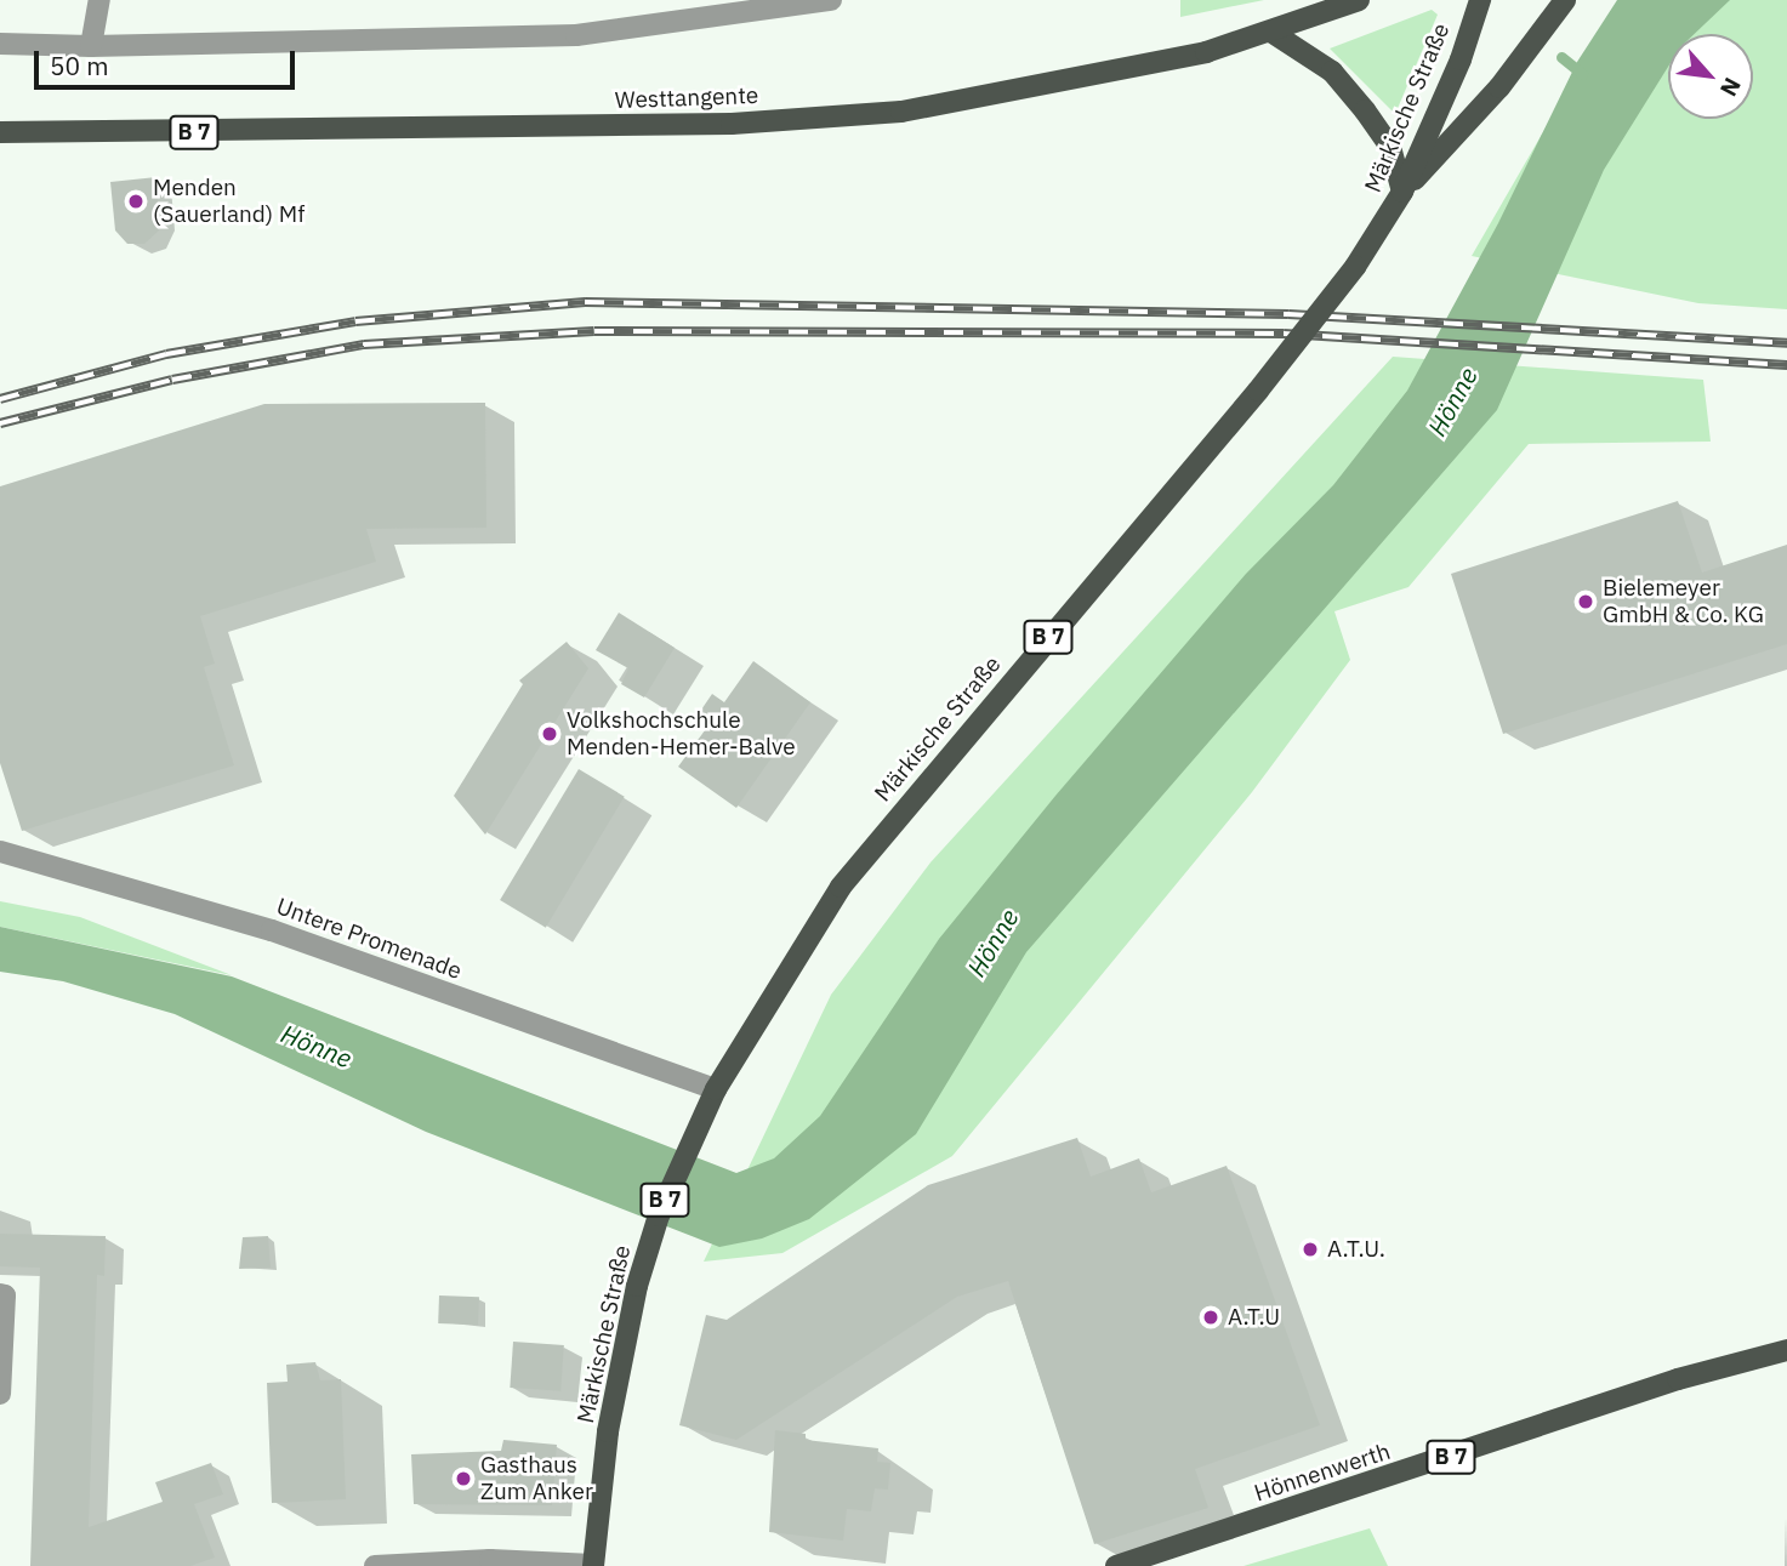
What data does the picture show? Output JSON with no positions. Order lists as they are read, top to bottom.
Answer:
{
  "streets": {
    "main road": [
      "Westtangente",
      "Märkische Straße",
      "B 7",
      "Hönnenwerth"
    ],
    "street": ["Untere Promenade"]
  },
  "crossings": [
    ["Märkische Straße", "Untere Promenade"]
  ],
  "water": ["Hönne"],
  "places": [
    "Menden (Sauerland) Mf",
    "Bielemeyer GmbH & Co. KG",
    "Volkshochschule Menden-Hemer-Balve",
    "A.T.U.",
    "A.T.U",
    "Gasthaus Zum Anker"
  ],
  "scale_bar": "50 m",
  "north": "bottom right"
}
